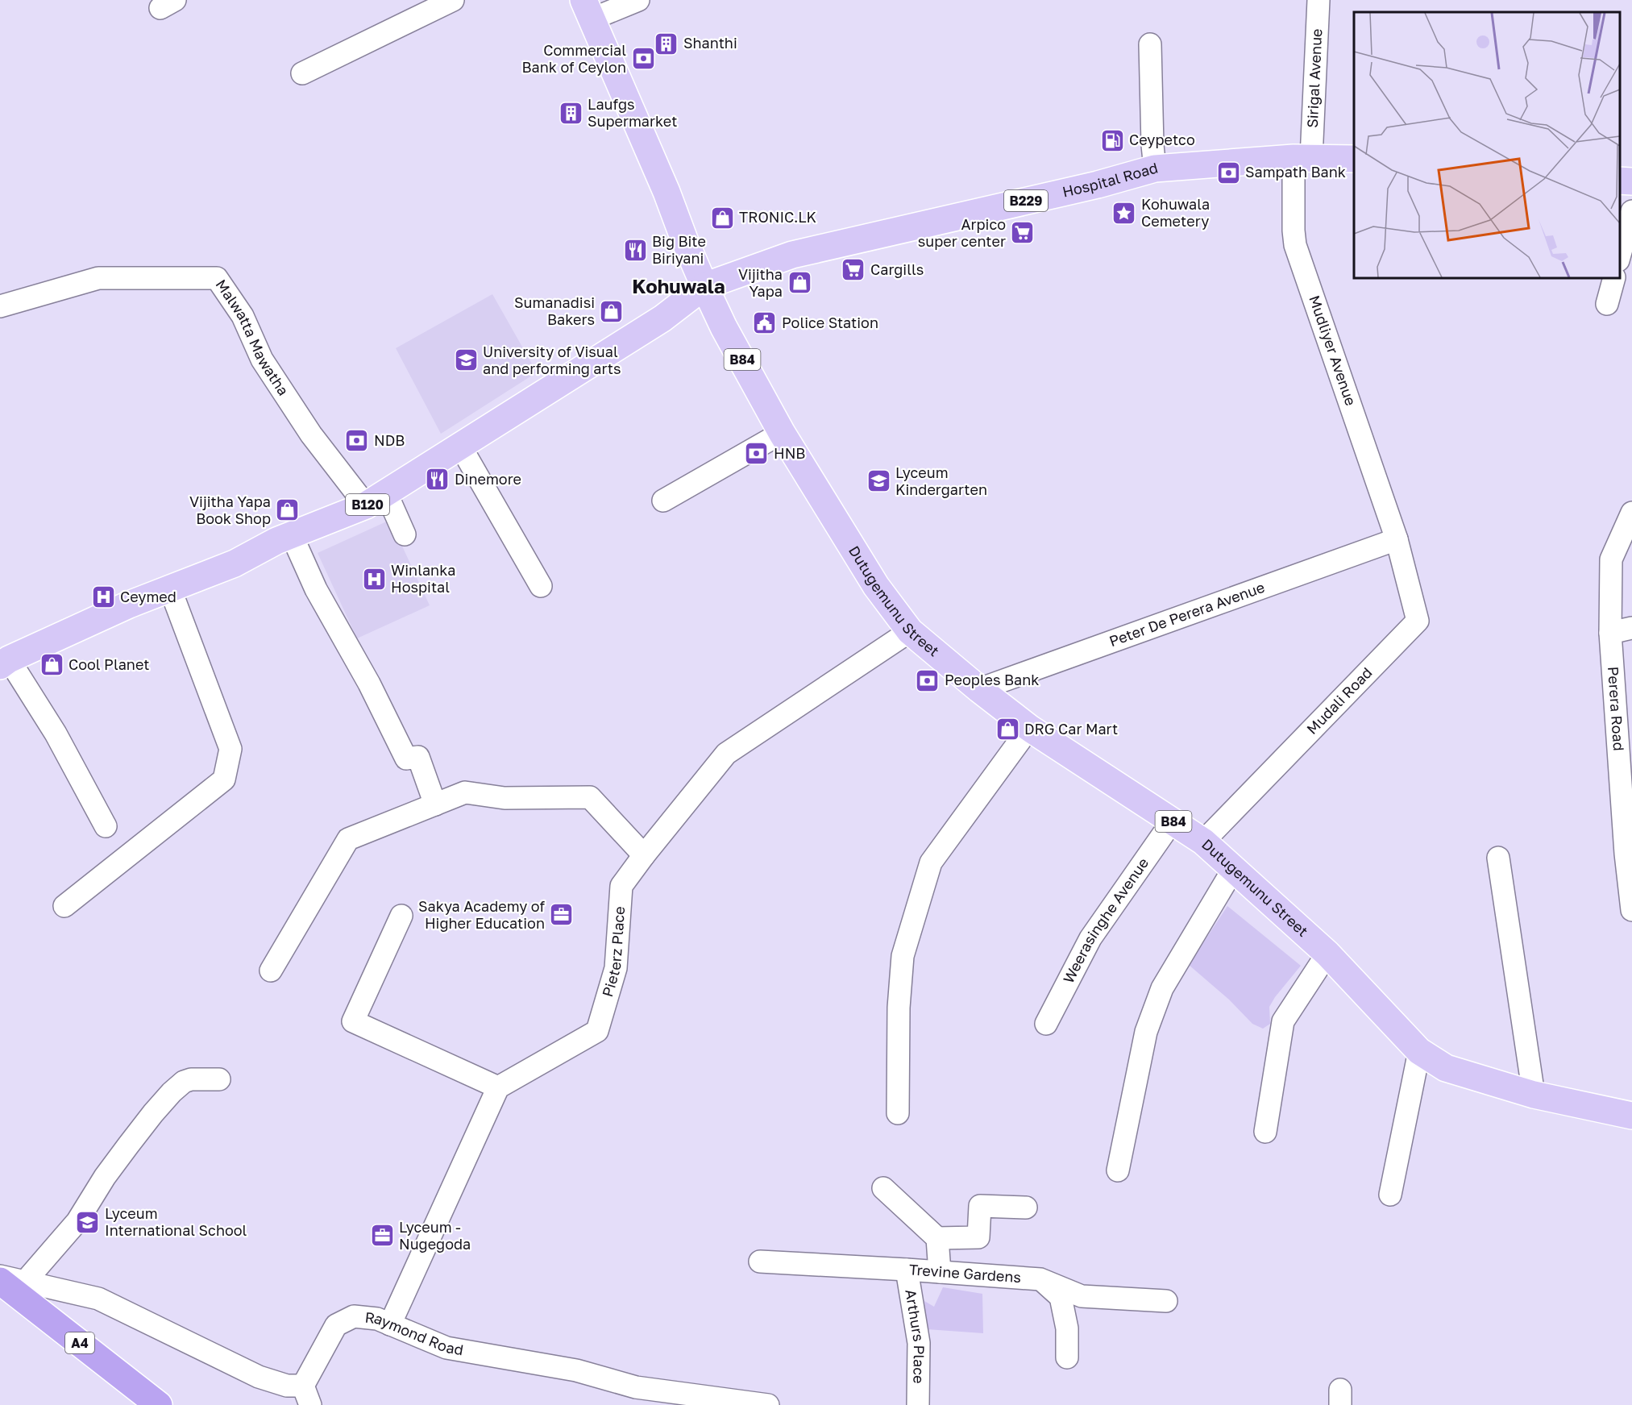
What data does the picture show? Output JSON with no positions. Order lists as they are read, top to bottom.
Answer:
{
  "streets": {
    "highway": ["A4"],
    "main road": [
      "Hospital Road",
      "B229",
      "B84",
      "B120",
      "Dutugemunu Street"
    ],
    "street": [
      "Sirigal Avenue",
      "Malwatta Mawatha",
      "Mudliyer Avenue",
      "Peter De Perera Avenue",
      "Mudali Road",
      "Perera Road",
      "Weerasinghe Avenue",
      "Pieterz Place",
      "Trevine Gardens",
      "Raymond Road",
      "Arthurs Place"
    ]
  },
  "crossings": [
    ["Sirigal Avenue", "Hospital Road"],
    ["Sirigal Avenue", "Mudliyer Avenue"],
    ["Hospital Road", "Mudliyer Avenue"],
    ["Hospital Road", "B84"],
    ["Hospital Road", "B120"],
    ["Hospital Road", "Dutugemunu Street"],
    ["Malwatta Mawatha", "B120"],
    ["Mudliyer Avenue", "Peter De Perera Avenue"],
    ["Mudliyer Avenue", "Mudali Road"],
    ["B84", "B120"],
    ["B84", "Dutugemunu Street"],
    ["B120", "Dutugemunu Street"],
    ["Dutugemunu Street", "Peter De Perera Avenue"],
    ["Dutugemunu Street", "Mudali Road"],
    ["Dutugemunu Street", "Weerasinghe Avenue"],
    ["Dutugemunu Street", "Pieterz Place"],
    ["Peter De Perera Avenue", "Mudali Road"],
    ["Trevine Gardens", "Arthurs Place"],
    ["Raymond Road", "A4"]
  ],
  "districts": ["Kohuwala"],
  "places": {
    "building": ["Shanthi", "Laufgs Supermarket"],
    "bank": [
      "Commercial Bank of Ceylon",
      "Sampath Bank",
      "NDB",
      "HNB",
      "Peoples Bank"
    ],
    "fuel station": ["Ceypetco"],
    "place": ["Kohuwala Cemetery"],
    "shop": [
      "TRONIC.LK",
      "Vijitha Yapa",
      "Sumanadisi Bakers",
      "Vijitha Yapa Book Shop",
      "Cool Planet",
      "DRG Car Mart"
    ],
    "supermarket": ["Arpico super center", "Cargills"],
    "restaurant": ["Big Bite Biriyani", "Dinemore"],
    "public building": ["Police Station"],
    "school or university": ["University of Visual and performing arts", "Lyceum Kindergarten", "Lyceum International School"],
    "hospital": ["Winlanka Hospital", "Ceymed"],
    "office": ["Sakya Academy of Higher Education", "Lyceum - Nugegoda"]
  }
}
